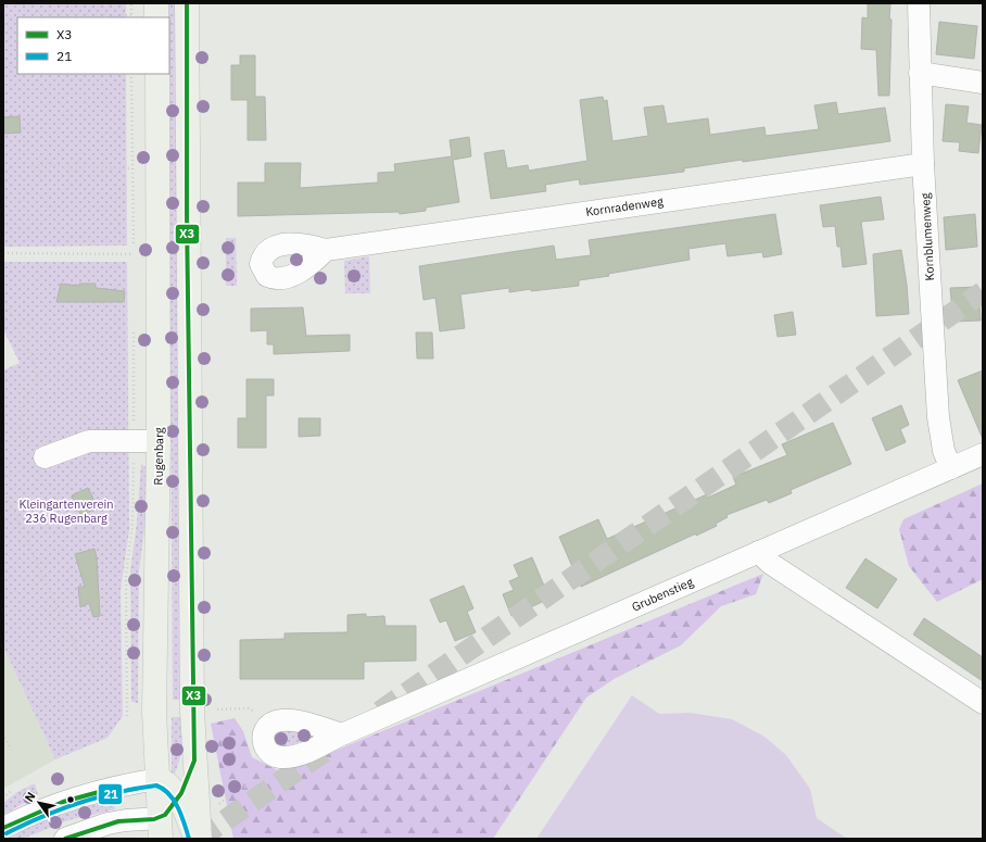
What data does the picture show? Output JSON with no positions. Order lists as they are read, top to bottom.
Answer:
{
  "streets": {
    "main road": ["Rugenbarg"],
    "street": ["Kornradenweg", "Kornblumenweg", "Grubenstieg"]
  },
  "crossings": [
    ["Kornradenweg", "Kornblumenweg"],
    ["Kornblumenweg", "Grubenstieg"]
  ],
  "parks": ["Kleingartenverein 236 Rugenbarg"],
  "lines": ["transit line X3", "transit line 21"],
  "legend": ["X3", "21"],
  "north": "top left"
}
